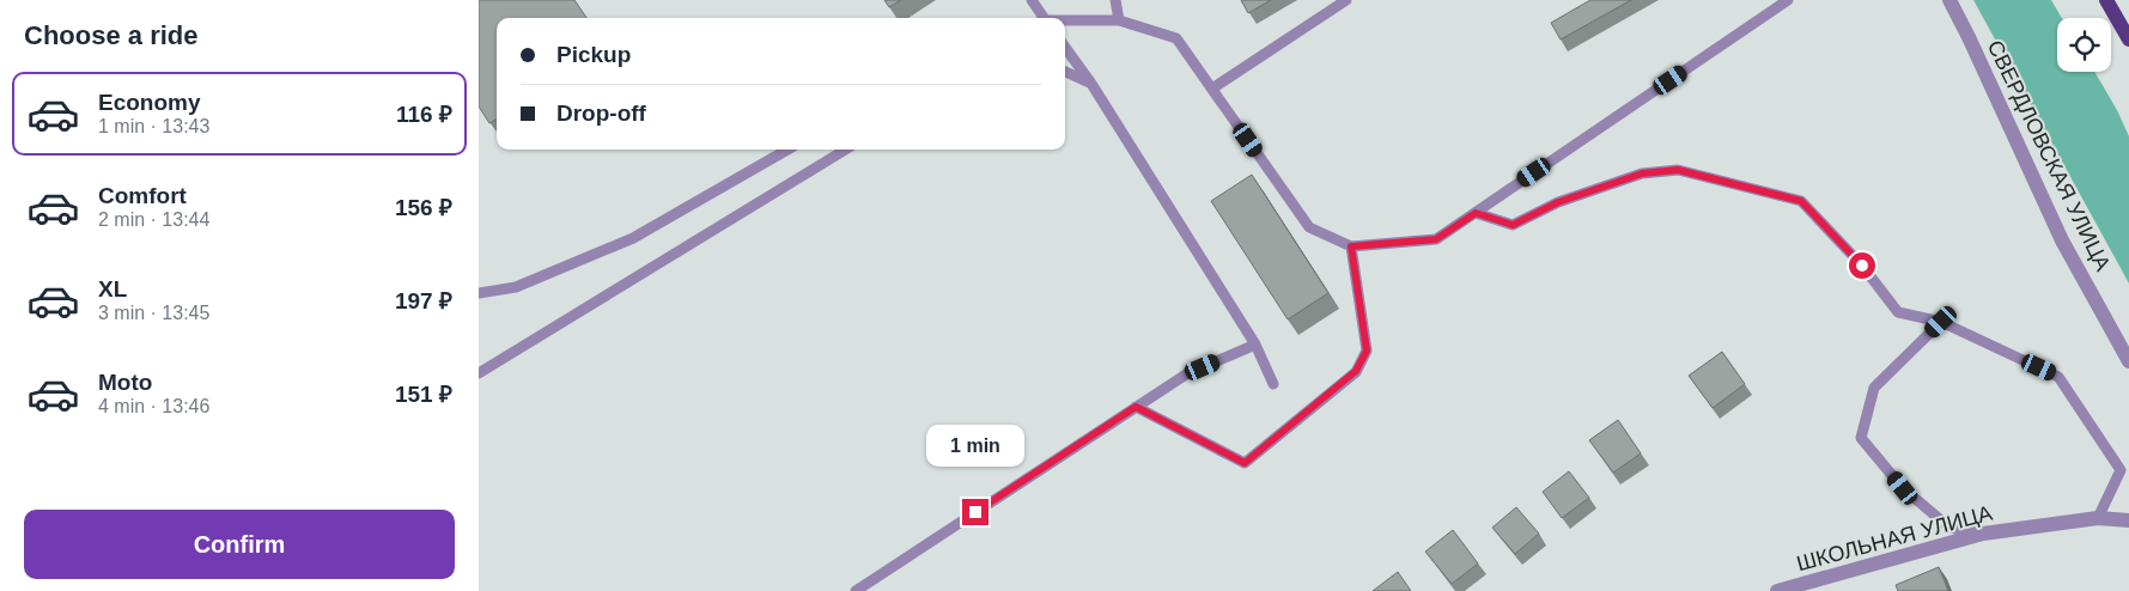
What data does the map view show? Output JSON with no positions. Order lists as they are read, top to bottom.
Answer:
{
  "streets": {
    "street": ["СВЕРДЛОВСКАЯ УЛИЦА", "ШКОЛЬНАЯ УЛИЦА"]
  },
  "page": {
    "heading": "Choose a ride",
    "banner": ["Pickup", "Drop-off"],
    "list": [
      {
        "name": "Economy",
        "note": "1 min · 13:43",
        "value": "116 ₽"
      },
      {
        "name": "Comfort",
        "note": "2 min · 13:44",
        "value": "156 ₽"
      },
      {
        "name": "XL",
        "note": "3 min · 13:45",
        "value": "197 ₽"
      },
      {
        "name": "Moto",
        "note": "4 min · 13:46",
        "value": "151 ₽"
      }
    ],
    "bubble": "1 min",
    "buttons": "Confirm"
  }
}
